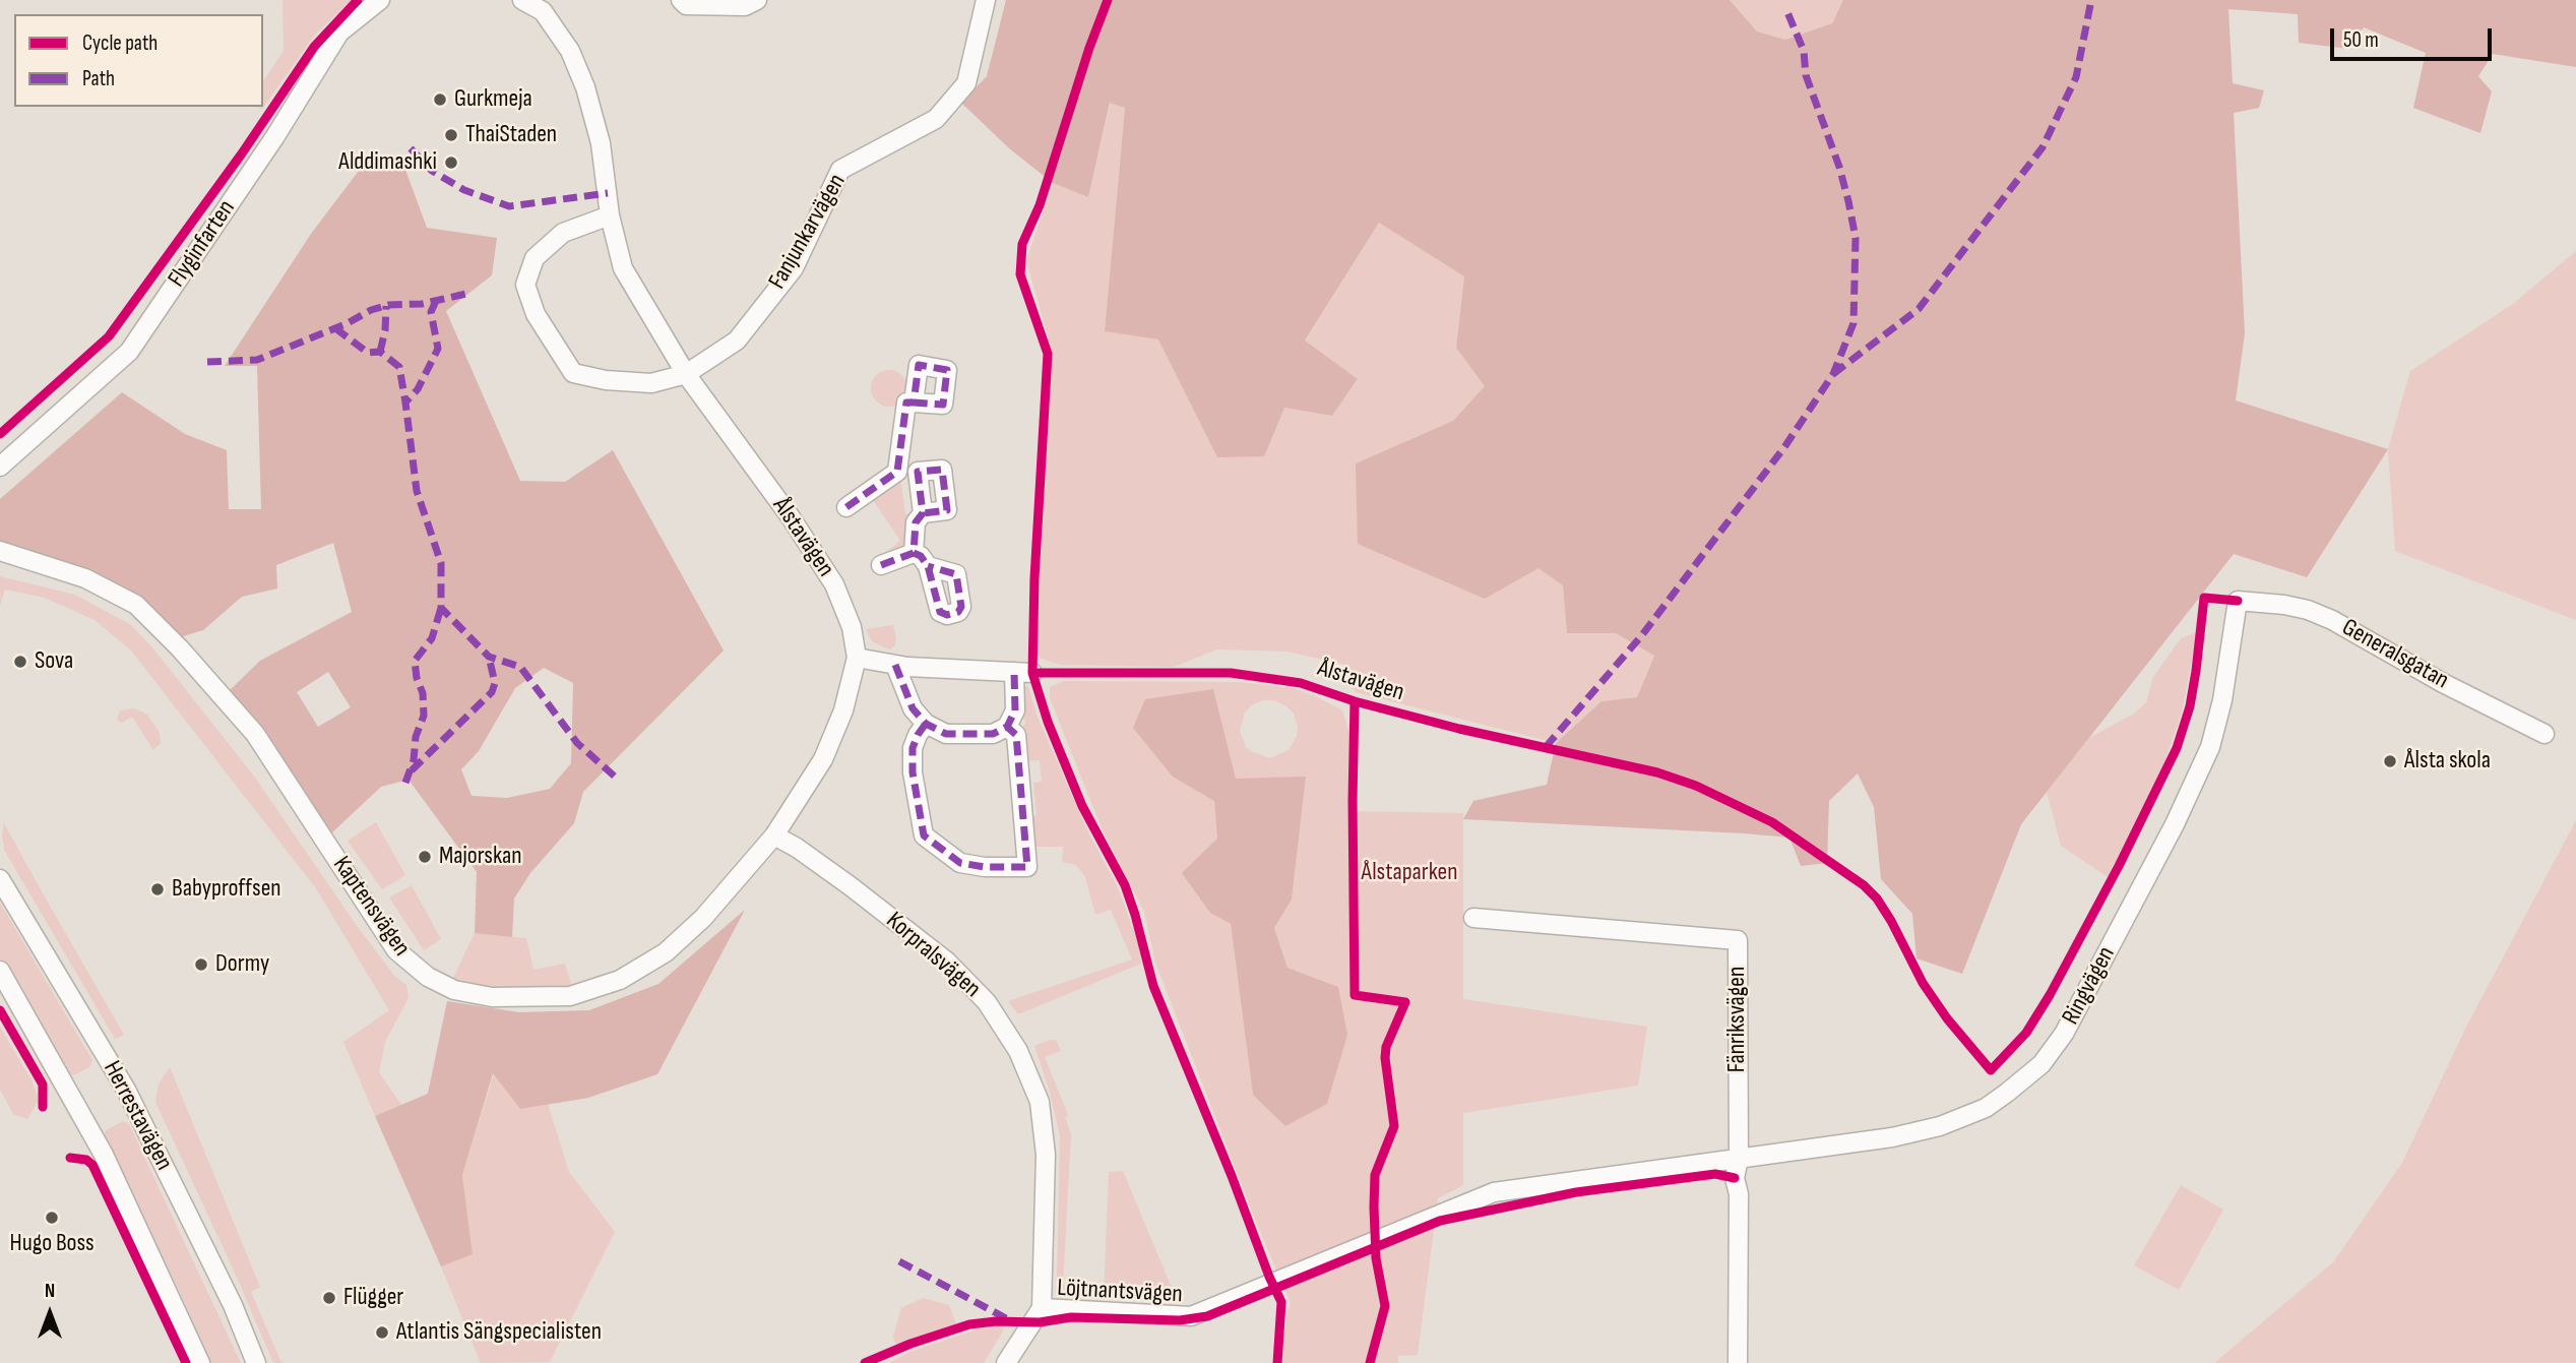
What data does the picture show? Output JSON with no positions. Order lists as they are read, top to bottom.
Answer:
{
  "streets": {
    "street": [
      "Fanjunkarvägen",
      "Flyginfarten",
      "Ålstavägen",
      "Generalsgatan",
      "Kaptensvägen",
      "Korpralsvägen",
      "Ringvägen",
      "Fänriksvägen",
      "Herrestavägen",
      "Löjtnantsvägen"
    ]
  },
  "crossings": [
    ["Fanjunkarvägen", "Ålstavägen"],
    ["Ålstavägen", "Kaptensvägen"],
    ["Generalsgatan", "Ringvägen"],
    ["Kaptensvägen", "Korpralsvägen"],
    ["Korpralsvägen", "Löjtnantsvägen"],
    ["Ringvägen", "Fänriksvägen"],
    ["Ringvägen", "Löjtnantsvägen"],
    ["Fänriksvägen", "Löjtnantsvägen"]
  ],
  "parks": ["Ålstaparken"],
  "places": [
    "Gurkmeja",
    "ThaiStaden",
    "Alddimashki",
    "Sova",
    "Ålsta skola",
    "Majorskan",
    "Babyproffsen",
    "Dormy",
    "Hugo Boss",
    "Flügger",
    "Atlantis Sängspecialisten"
  ],
  "legend": ["Cycle path", "Path"],
  "scale_bar": "50 m",
  "north": "top"
}
